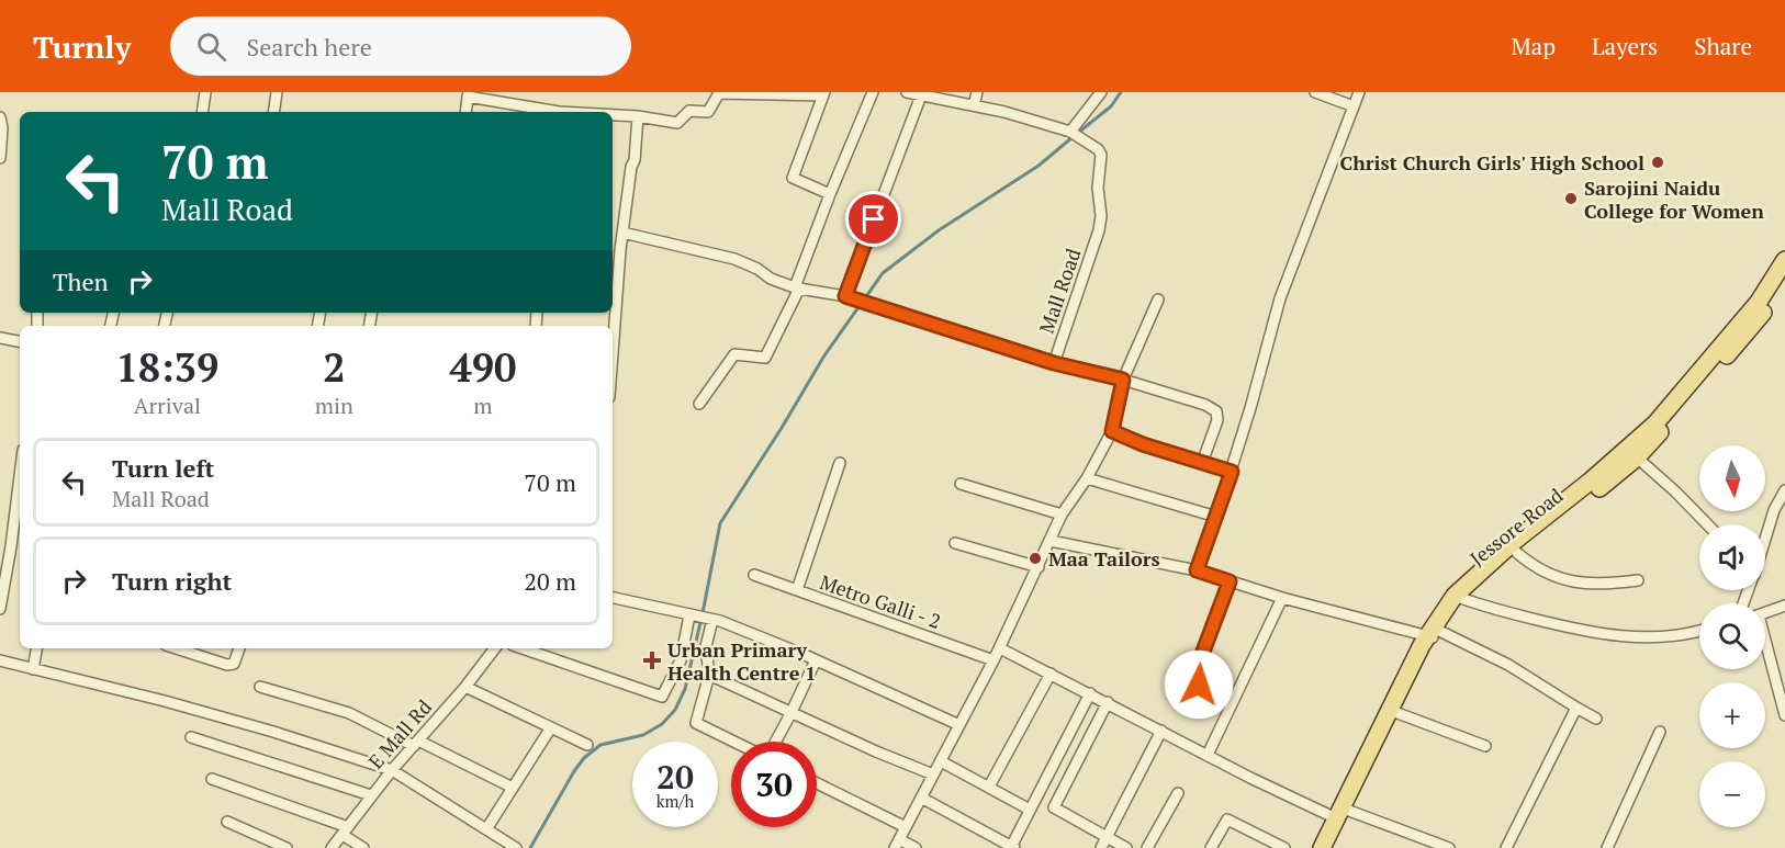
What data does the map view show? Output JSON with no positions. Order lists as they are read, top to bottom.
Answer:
{
  "streets": {
    "main road": ["Jessore Road"],
    "street": ["Mall Road", "Metro Galli - 2", "E Mall Rd"]
  },
  "places": {
    "other": ["Christ Church Girls' High School", "Sarojini Naidu College for Women", "Maa Tailors"],
    "health": ["Urban Primary Health Centre 1"]
  },
  "north": "bottom",
  "page": {
    "header": "Turnly",
    "search": "Search here",
    "nav": ["Map", "Layers", "Share"],
    "turn": ["70 m", "Mall Road"],
    "then": "Then",
    "eta": [
      "18:39",
      "Arrival",
      "2",
      "min",
      "490",
      "m"
    ],
    "list": [
      {
        "name": "Turn left",
        "note": "Mall Road",
        "value": "70 m"
      },
      {
        "name": "Turn right",
        "value": "20 m"
      }
    ],
    "map_buttons": ["+", "−"],
    "speed": "20 km/h",
    "limit": "30"
  }
}
